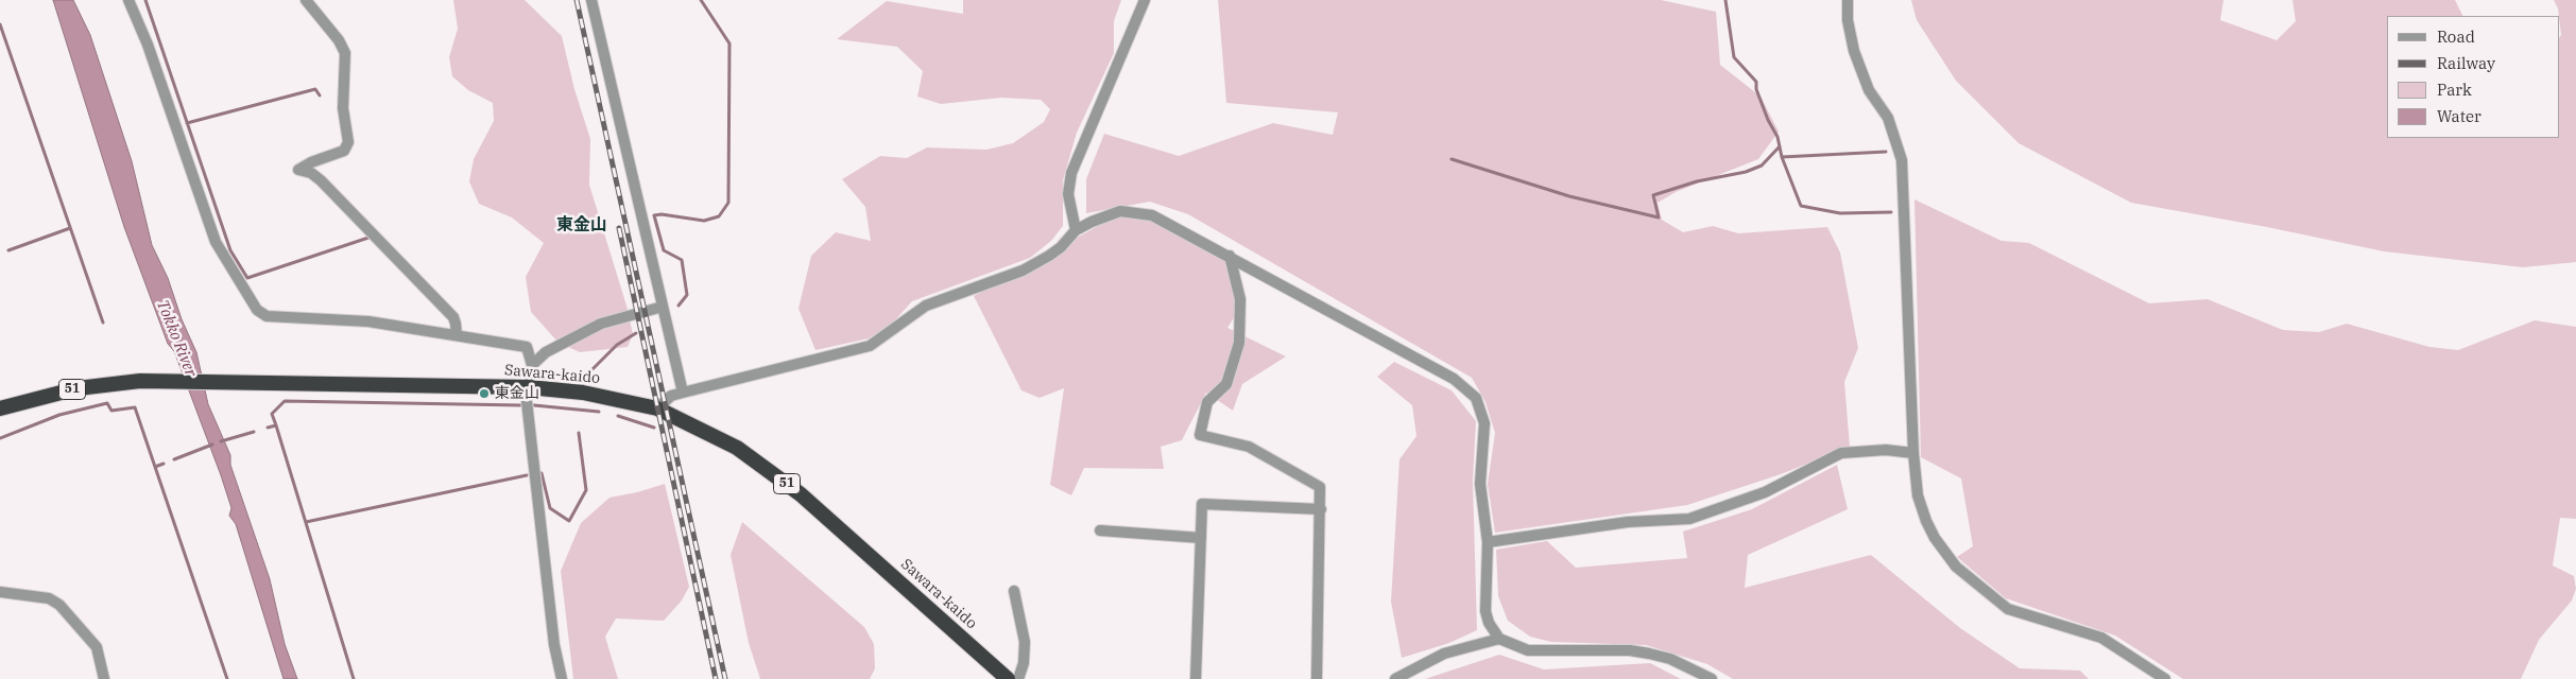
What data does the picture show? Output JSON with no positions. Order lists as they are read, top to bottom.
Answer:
{
  "streets": {
    "highway": ["Sawara-kaido", "51"]
  },
  "districts": ["東金山"],
  "water": ["Tokko River"],
  "places": ["東金山"],
  "legend": [
    "Road",
    "Railway",
    "Park",
    "Water"
  ]
}
